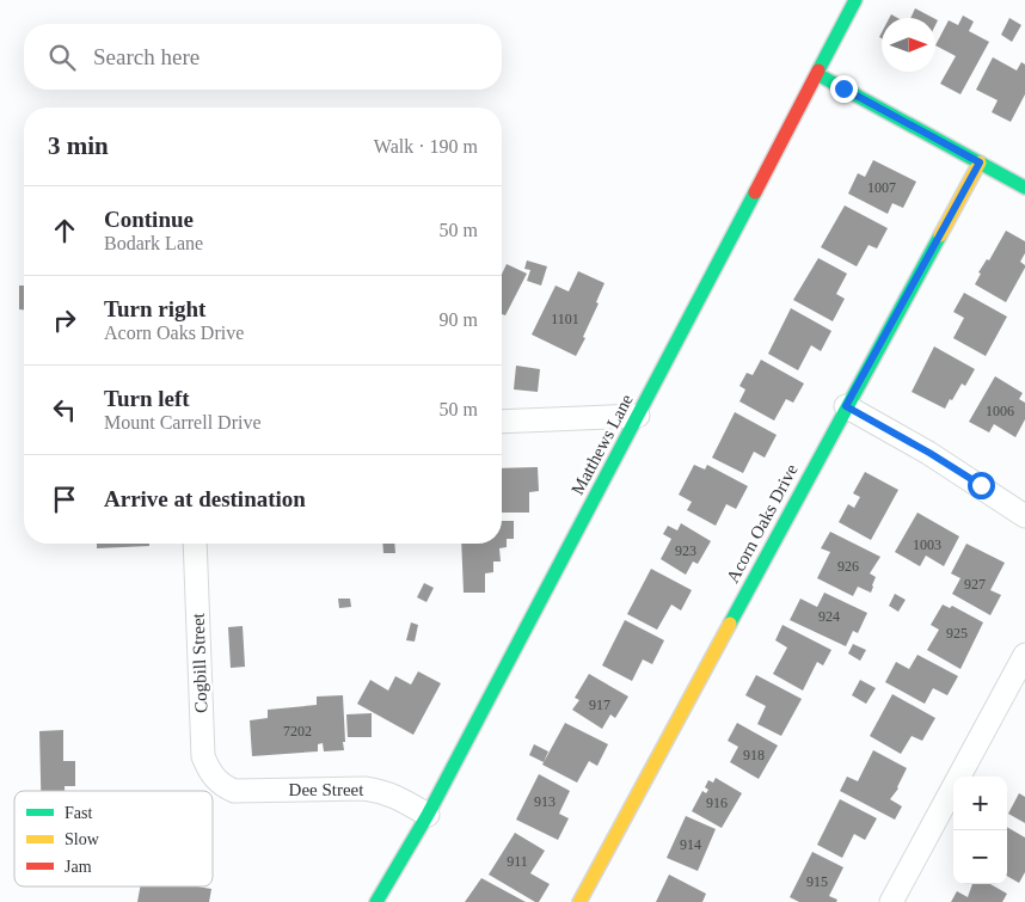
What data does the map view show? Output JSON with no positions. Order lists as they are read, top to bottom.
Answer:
{
  "streets": {
    "street": [
      "Matthews Lane",
      "Acorn Oaks Drive",
      "Cogbill Street",
      "Dee Street"
    ]
  },
  "crossings": [
    ["Matthews Lane", "Dee Street"],
    ["Cogbill Street", "Dee Street"]
  ],
  "house_numbers": [
    "1007",
    "1101",
    "1006",
    "1003",
    "923",
    "926",
    "927",
    "924",
    "925",
    "917",
    "7202",
    "918",
    "913",
    "916",
    "914",
    "911",
    "915"
  ],
  "legend": ["Fast", "Slow", "Jam"],
  "north": "right",
  "page": {
    "search": "Search here",
    "heading": ["3 min", "Walk · 190 m"],
    "list": [
      ["Continue", "Bodark Lane", "50 m"],
      ["Turn right", "Acorn Oaks Drive", "90 m"],
      ["Turn left", "Mount Carrell Drive", "50 m"],
      "Arrive at destination"
    ],
    "map_buttons": ["+", "−"]
  }
}
